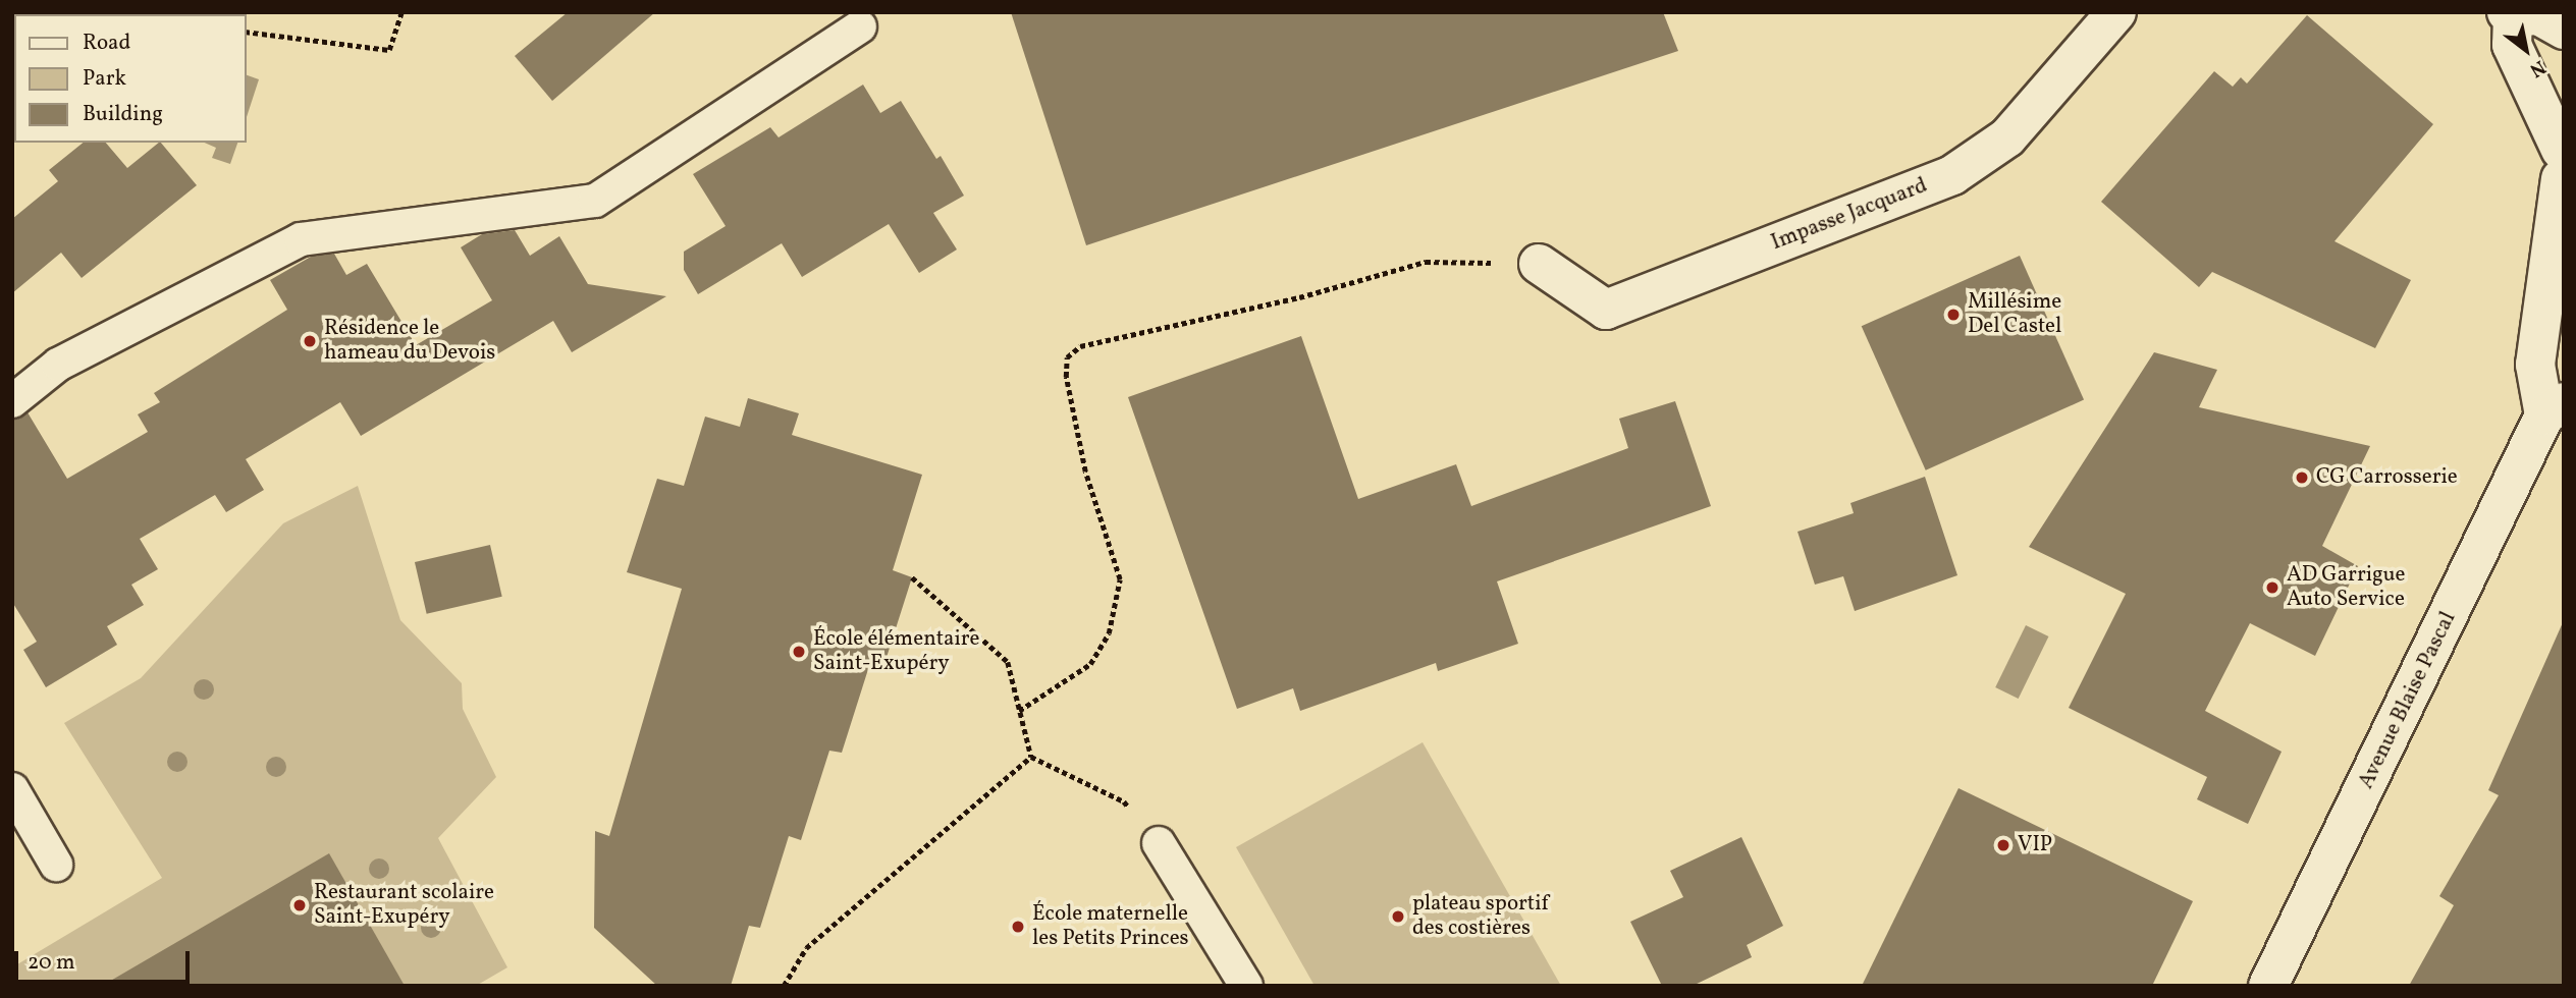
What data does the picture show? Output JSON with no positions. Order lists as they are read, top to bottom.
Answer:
{
  "streets": {
    "street": ["Impasse Jacquard", "Avenue Blaise Pascal"]
  },
  "places": [
    "Millésime Del Castel",
    "Résidence le hameau du Devois",
    "CG Carrosserie",
    "AD Garrigue Auto Service",
    "École élémentaire Saint-Exupéry",
    "VIP",
    "Restaurant scolaire Saint-Exupéry",
    "plateau sportif des costières",
    "École maternelle les Petits Princes"
  ],
  "legend": ["Road", "Park", "Building"],
  "scale_bar": "20 m",
  "north": "bottom right"
}
